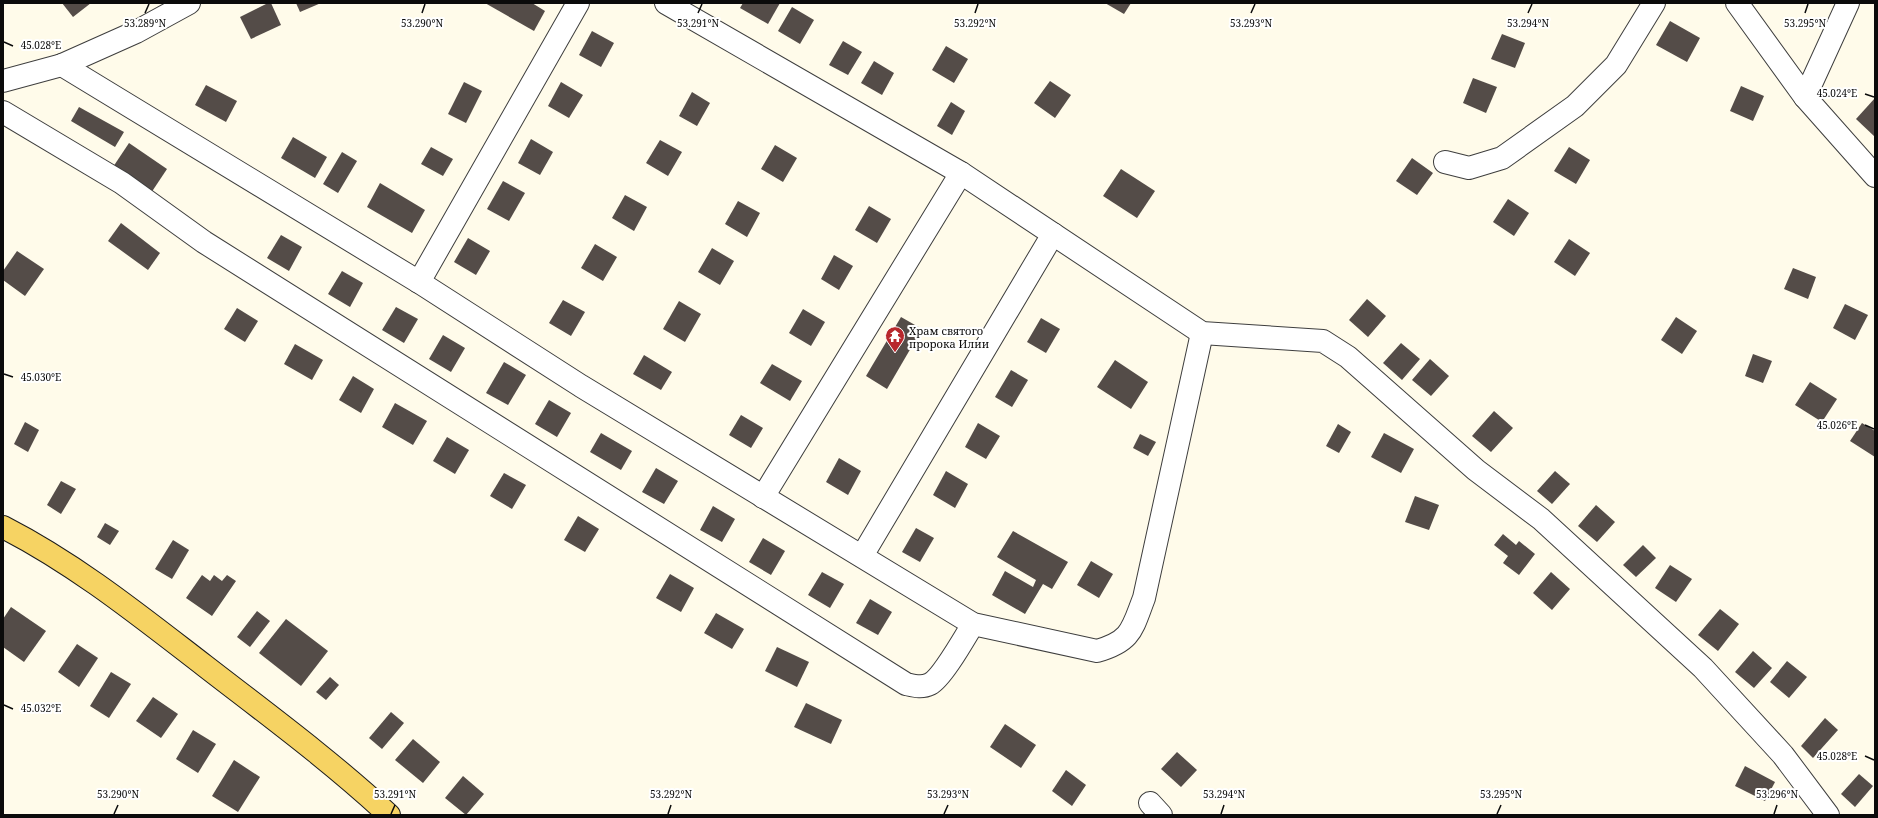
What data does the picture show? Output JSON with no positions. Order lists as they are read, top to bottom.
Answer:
{
  "places": {
    "temple": ["Храм святого пророка Илии"]
  },
  "coordinates": [
    "53.289°N",
    "53.290°N",
    "53.291°N",
    "53.292°N",
    "53.293°N",
    "53.294°N",
    "53.295°N",
    "45.028°E",
    "45.024°E",
    "45.030°E",
    "45.026°E",
    "45.032°E",
    "53.296°N"
  ]
}
